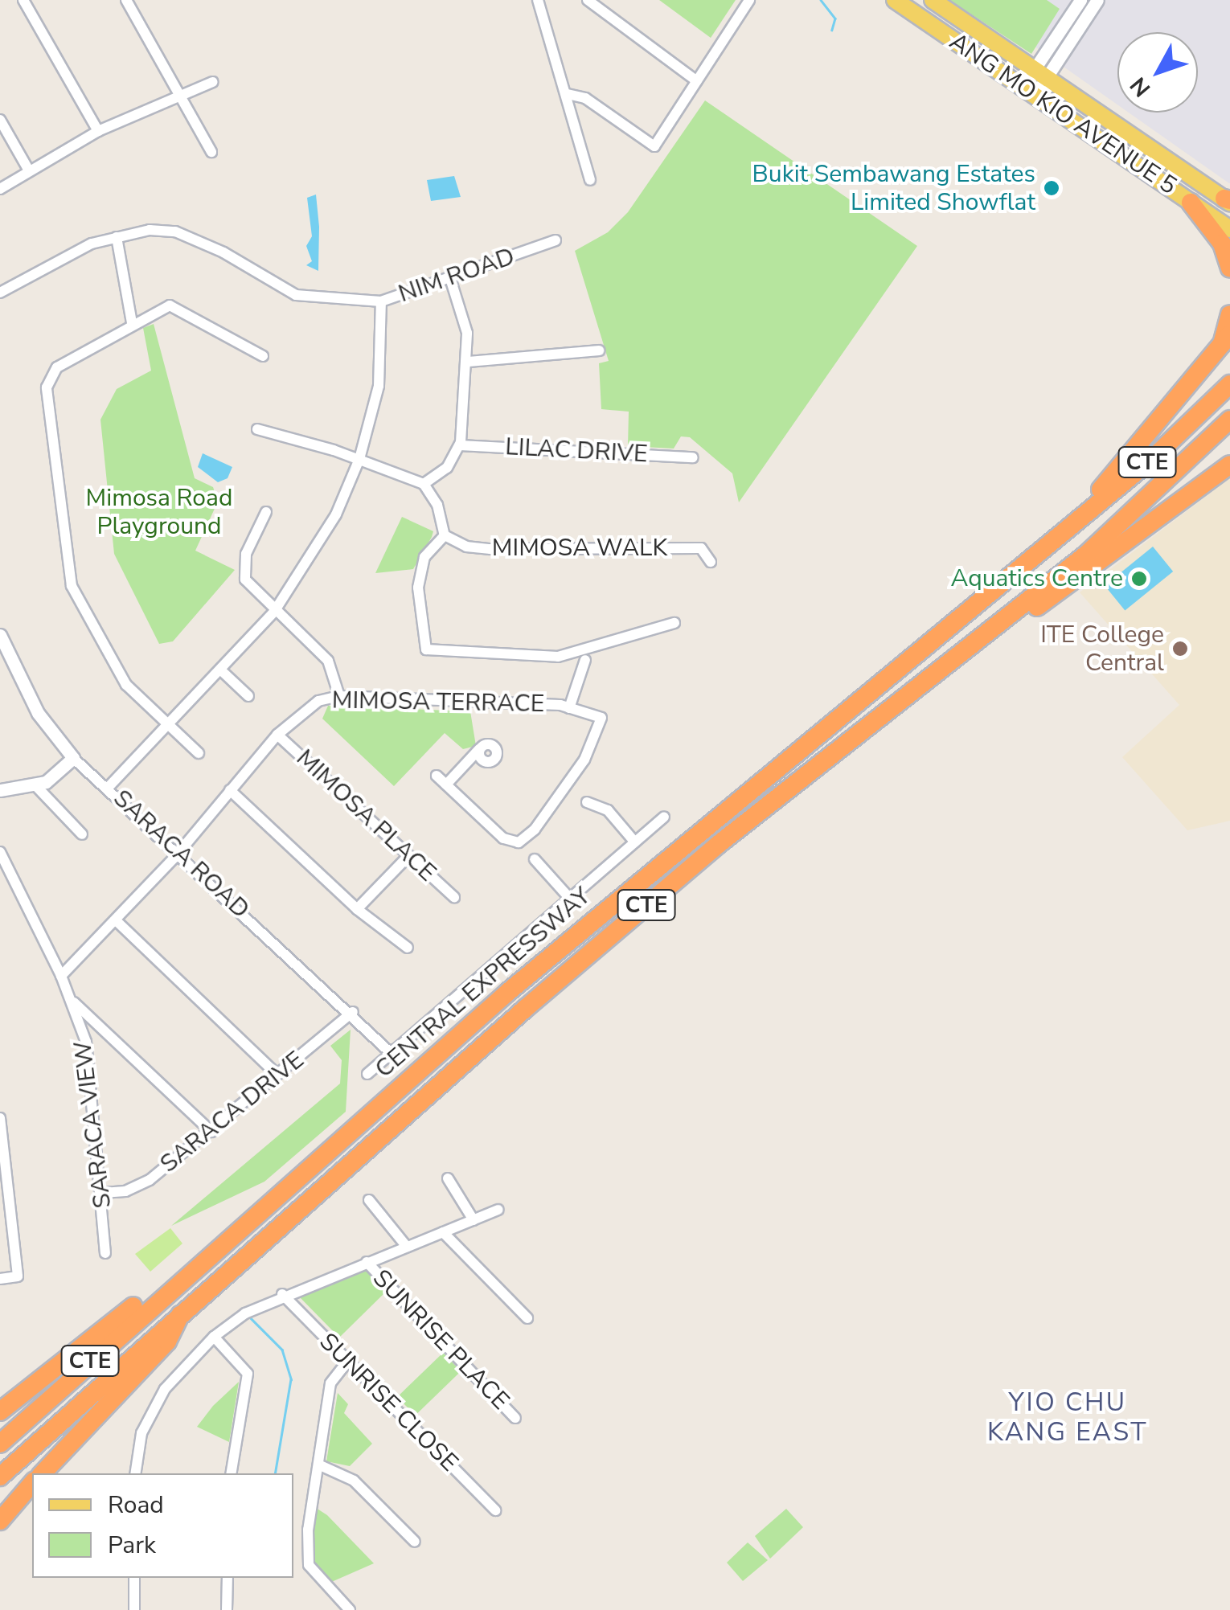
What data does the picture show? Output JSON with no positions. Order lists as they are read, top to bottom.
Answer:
{
  "streets": {
    "highway": ["CTE", "CENTRAL EXPRESSWAY"],
    "main road": ["ANG MO KIO AVENUE 5"],
    "street": [
      "NIM ROAD",
      "LILAC DRIVE",
      "MIMOSA WALK",
      "MIMOSA TERRACE",
      "MIMOSA PLACE",
      "SARACA ROAD",
      "SARACA DRIVE",
      "SARACA VIEW",
      "SUNRISE PLACE",
      "SUNRISE CLOSE"
    ]
  },
  "crossings": [
    ["MIMOSA TERRACE", "MIMOSA PLACE"],
    ["MIMOSA TERRACE", "SARACA ROAD"],
    ["SARACA ROAD", "SARACA DRIVE"],
    ["SARACA DRIVE", "SARACA VIEW"]
  ],
  "districts": ["YIO CHU KANG EAST"],
  "parks": ["Mimosa Road Playground"],
  "places": ["Bukit Sembawang Estates Limited Showflat", "Aquatics Centre", "ITE College Central"],
  "legend": ["Road", "Park"],
  "north": "bottom left"
}
